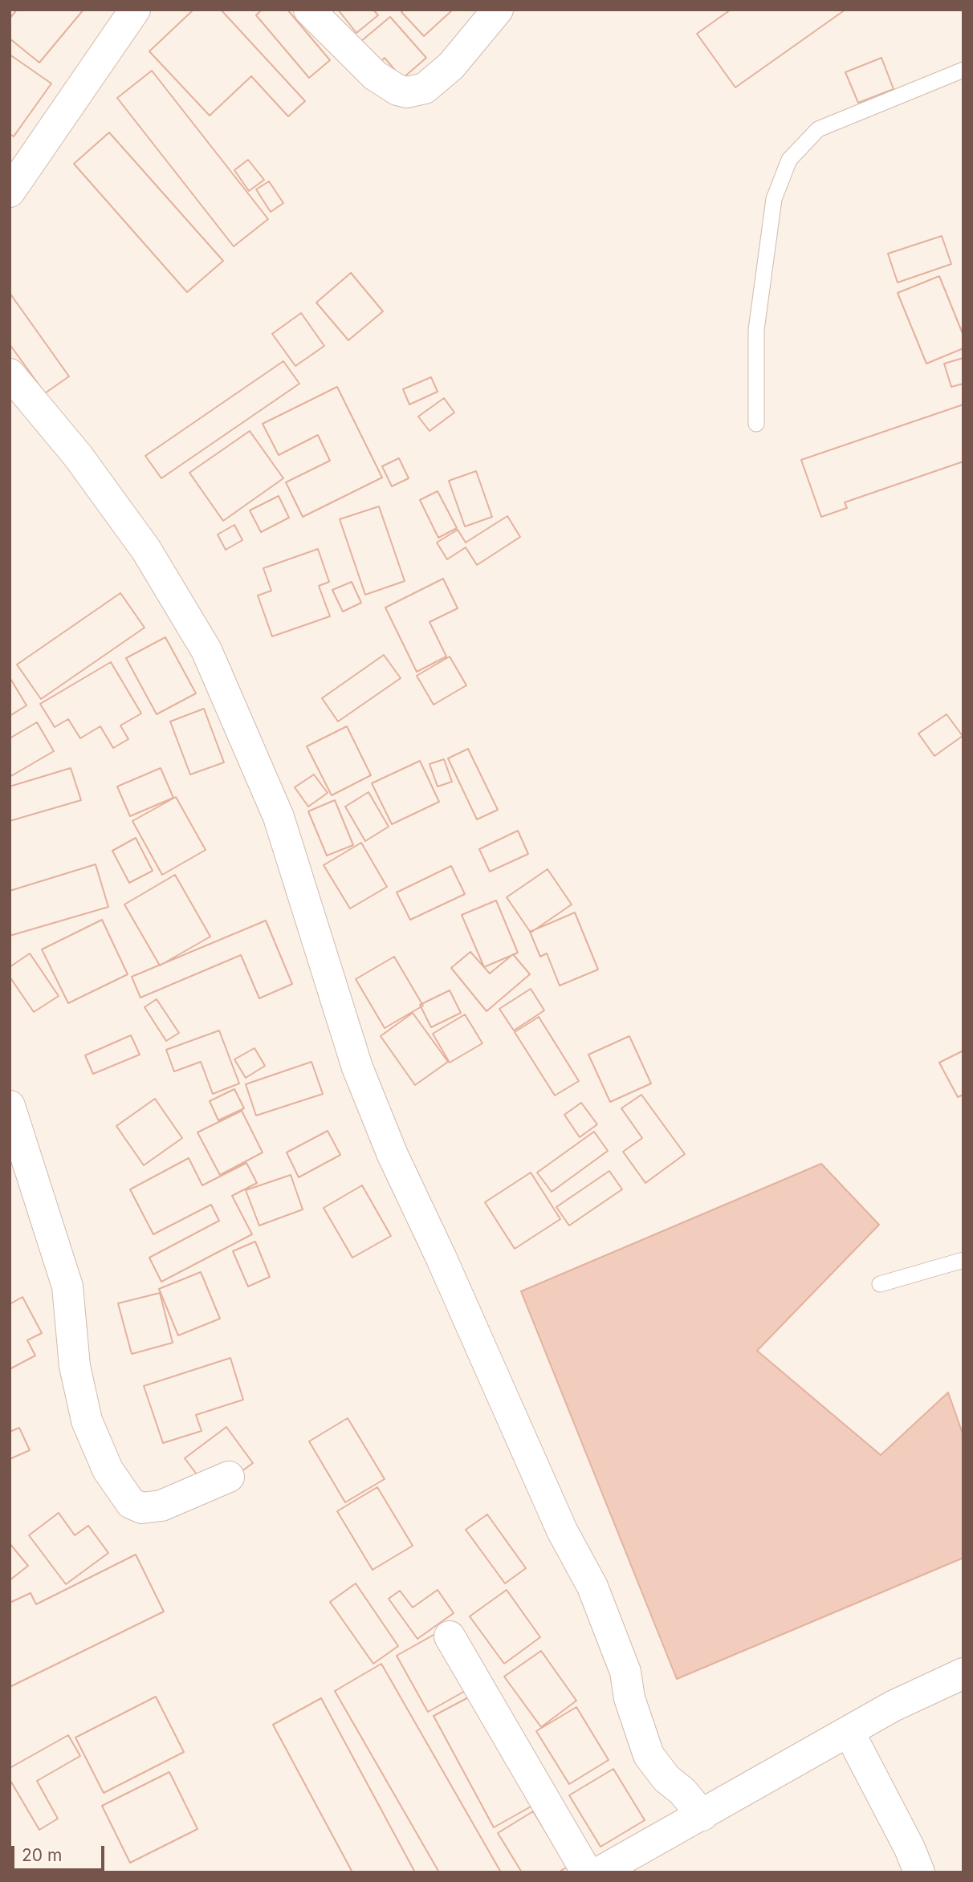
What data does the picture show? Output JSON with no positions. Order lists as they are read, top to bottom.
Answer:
{
  "scale_bar": "20 m"
}
